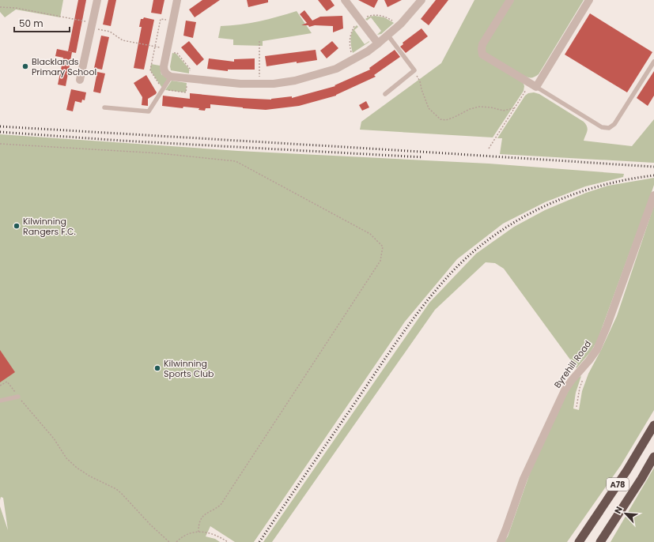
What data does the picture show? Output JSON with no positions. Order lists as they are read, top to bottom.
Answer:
{
  "streets": {
    "highway": ["A78"],
    "street": ["Byrehill Road"]
  },
  "places": ["Blacklands Primary School", "Kilwinning Rangers F.C.", "Kilwinning Sports Club"],
  "scale_bar": "50 m",
  "north": "top left"
}
